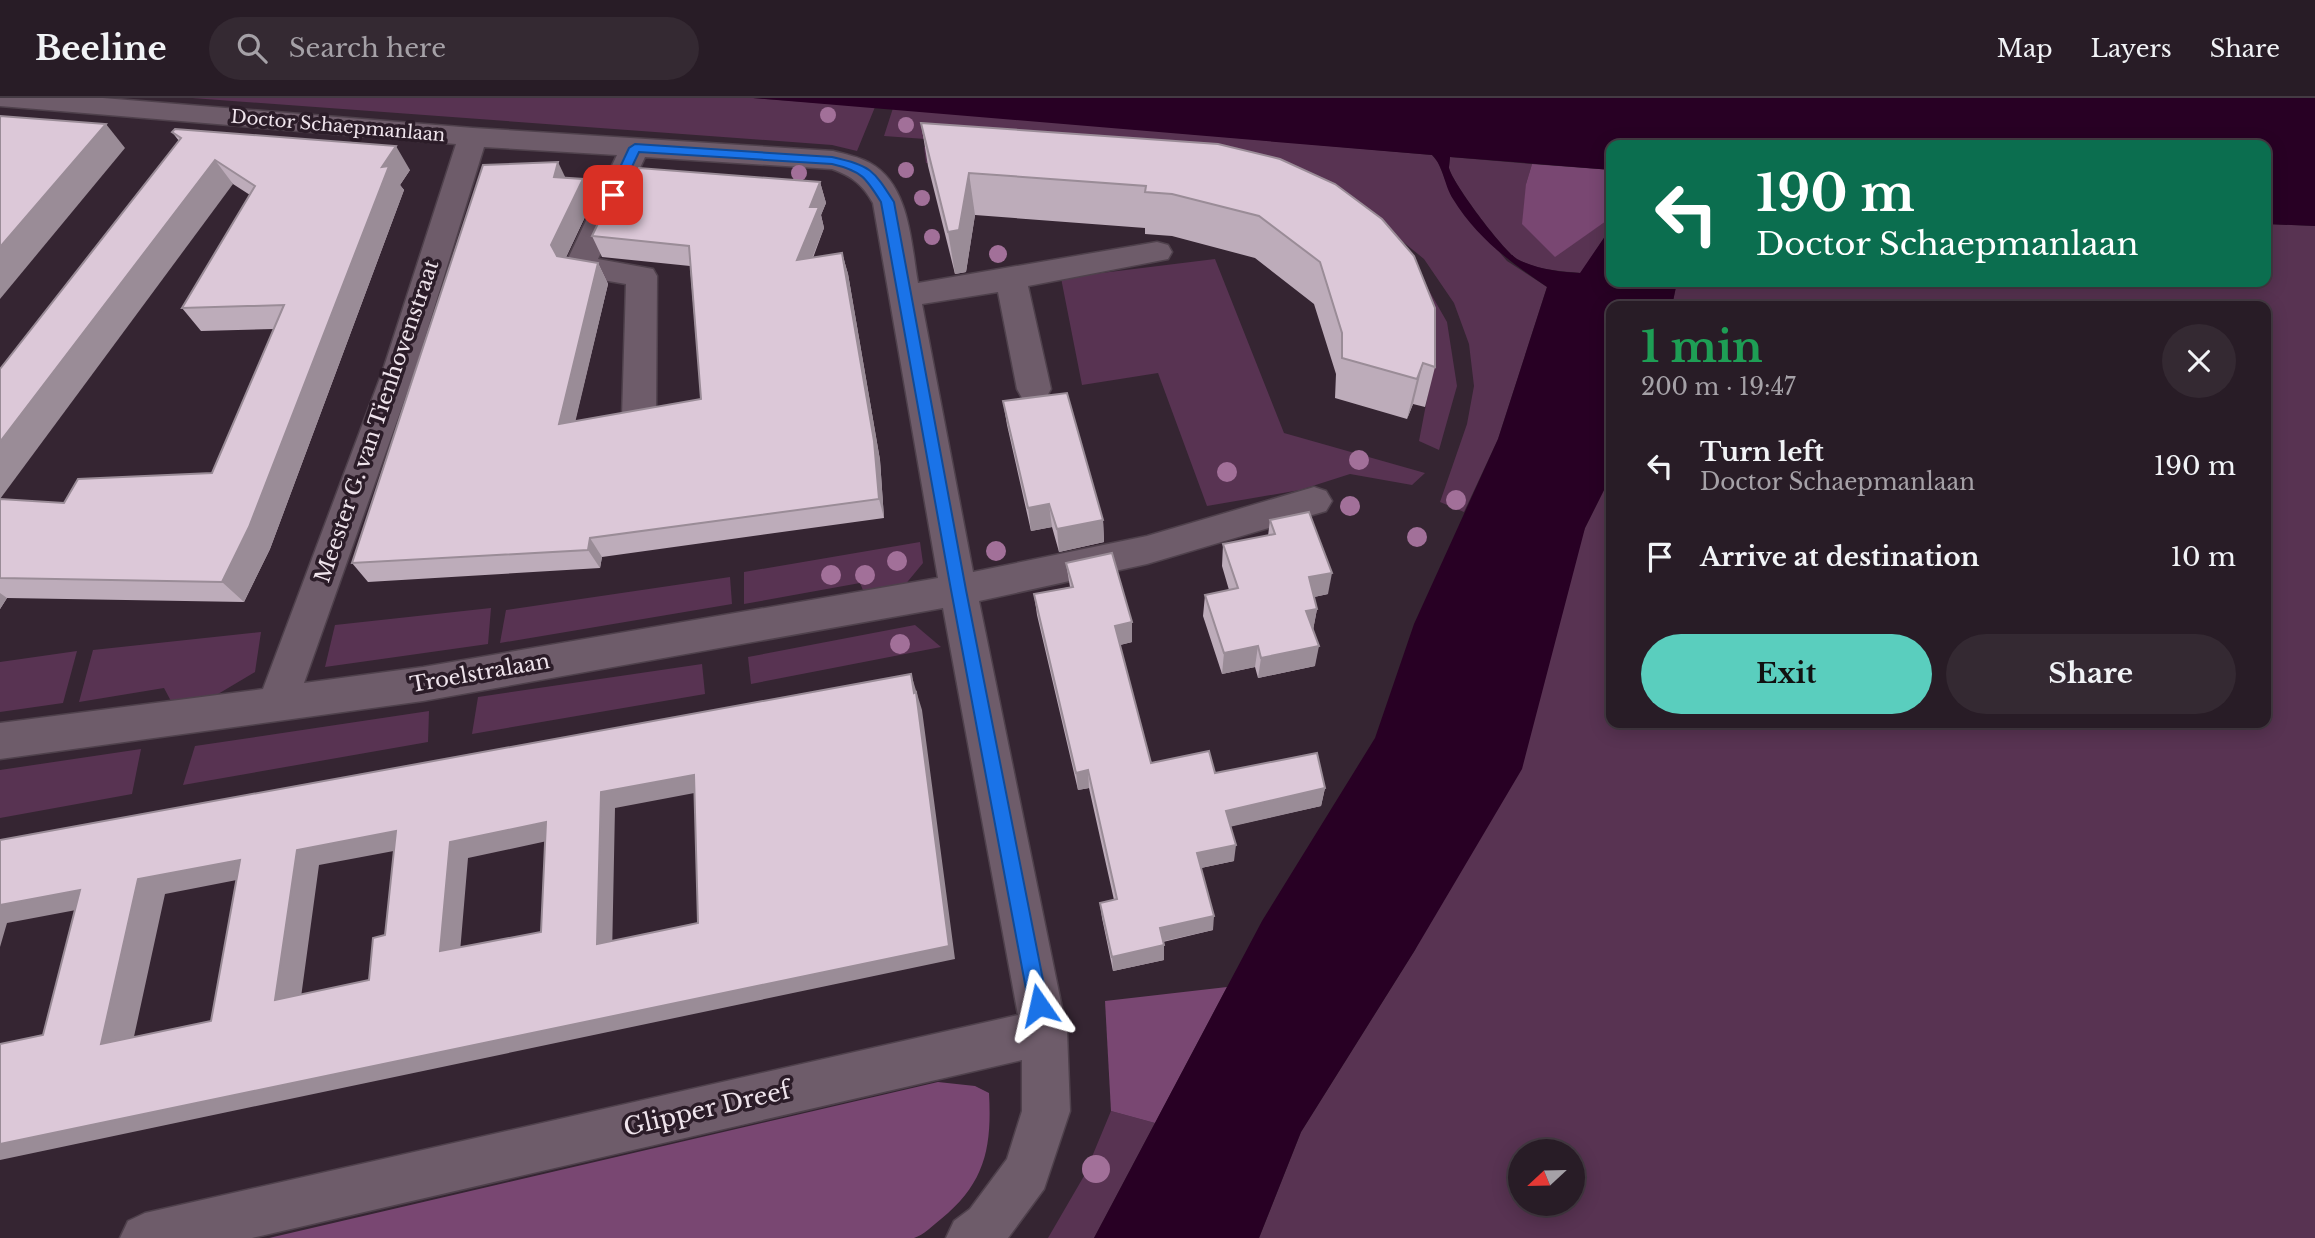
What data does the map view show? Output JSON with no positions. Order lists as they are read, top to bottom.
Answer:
{
  "streets": {
    "street": [
      "Doctor Schaepmanlaan",
      "Meester G. van Tienhovenstraat",
      "Troelstralaan",
      "Glipper Dreef"
    ]
  },
  "crossings": [
    ["Doctor Schaepmanlaan", "Meester G. van Tienhovenstraat"],
    ["Doctor Schaepmanlaan", "Troelstralaan"],
    ["Doctor Schaepmanlaan", "Glipper Dreef"],
    ["Meester G. van Tienhovenstraat", "Troelstralaan"]
  ],
  "north": "left",
  "page": {
    "header": "Beeline",
    "search": "Search here",
    "nav": ["Map", "Layers", "Share"],
    "turn": ["190 m", "Doctor Schaepmanlaan"],
    "heading": ["1 min", "200 m · 19:47"],
    "list": [
      {
        "name": "Turn left",
        "note": "Doctor Schaepmanlaan",
        "value": "190 m"
      },
      {
        "name": "Arrive at destination",
        "value": "10 m"
      }
    ],
    "buttons": ["Exit", "Share"]
  }
}
